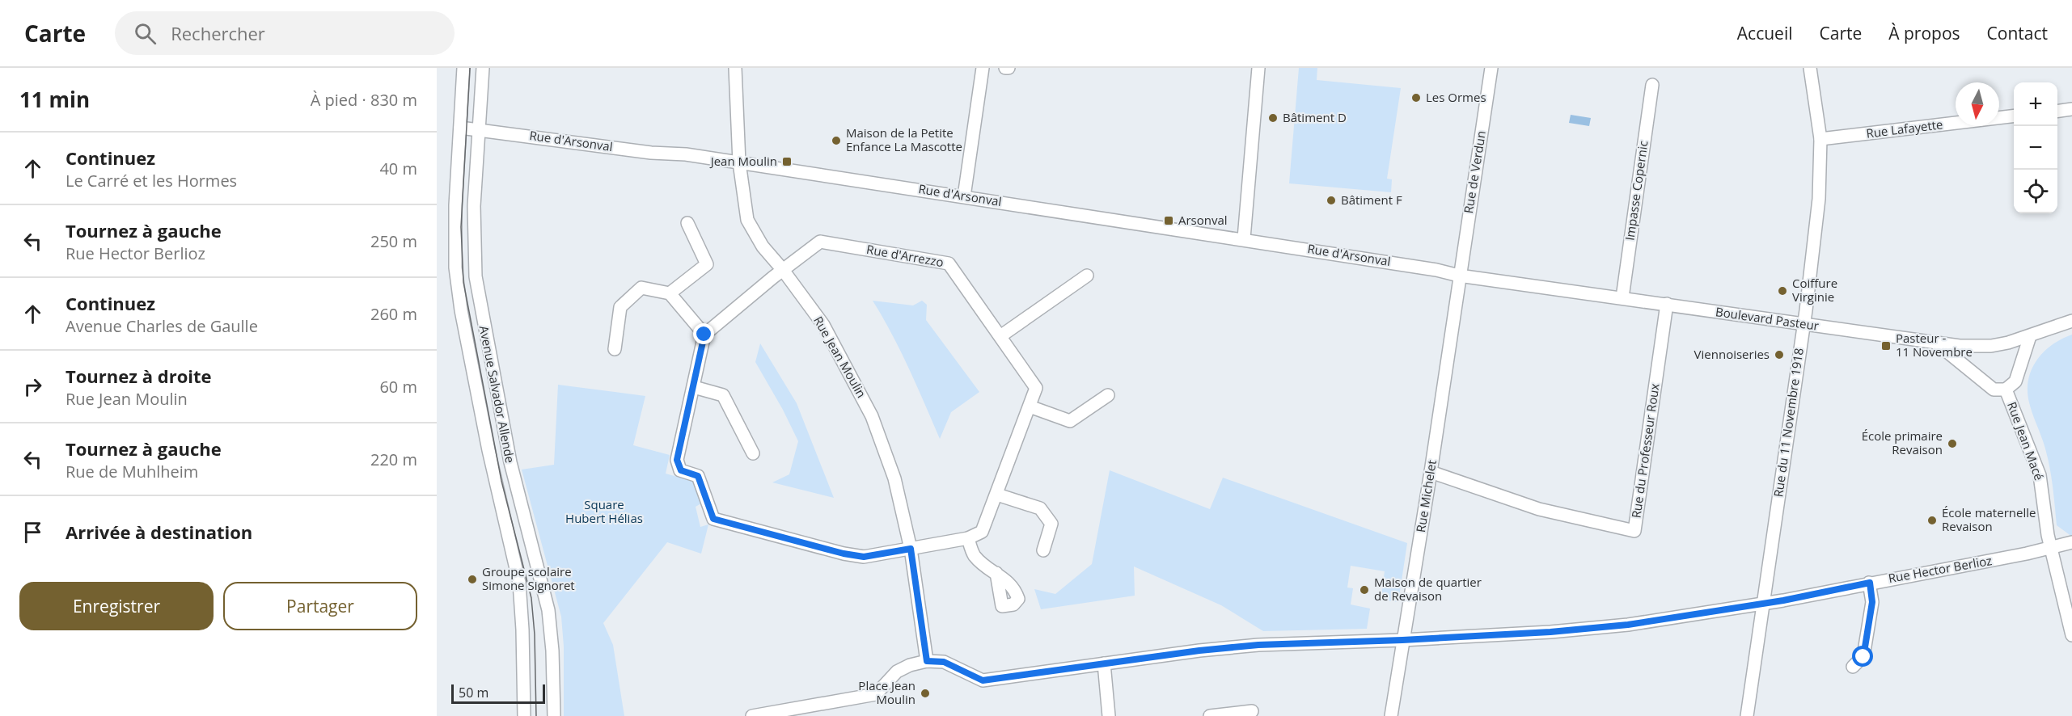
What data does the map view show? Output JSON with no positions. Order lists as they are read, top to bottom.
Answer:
{
  "streets": {
    "street": [
      "Rue Lafayette",
      "Rue d'Arsonval",
      "Rue de Verdun",
      "Impasse Copernic",
      "Rue d'Arrezzo",
      "Boulevard Pasteur",
      "Rue Jean Moulin",
      "Avenue Salvador Allende",
      "Rue du 11 Novembre 1918",
      "Rue Jean Macé",
      "Rue du Professeur Roux",
      "Rue Michelet",
      "Rue Hector Berlioz"
    ]
  },
  "crossings": [
    ["Rue Lafayette", "Rue du 11 Novembre 1918"],
    ["Rue d'Arsonval", "Rue de Verdun"],
    ["Rue d'Arsonval", "Boulevard Pasteur"],
    ["Rue d'Arsonval", "Rue Jean Moulin"],
    ["Rue d'Arsonval", "Avenue Salvador Allende"],
    ["Rue d'Arsonval", "Rue Michelet"],
    ["Rue de Verdun", "Boulevard Pasteur"],
    ["Rue de Verdun", "Rue Michelet"],
    ["Impasse Copernic", "Boulevard Pasteur"],
    ["Rue d'Arrezzo", "Rue Jean Moulin"],
    ["Boulevard Pasteur", "Rue du 11 Novembre 1918"],
    ["Boulevard Pasteur", "Rue Jean Macé"],
    ["Boulevard Pasteur", "Rue du Professeur Roux"],
    ["Boulevard Pasteur", "Rue Michelet"],
    ["Rue Jean Moulin", "Rue Hector Berlioz"],
    ["Rue du 11 Novembre 1918", "Rue Hector Berlioz"],
    ["Rue Jean Macé", "Rue Hector Berlioz"],
    ["Rue du Professeur Roux", "Rue Michelet"],
    ["Rue Michelet", "Rue Hector Berlioz"]
  ],
  "parks": ["Square Hubert Hélias"],
  "places": {
    "other": [
      "Les Ormes",
      "Bâtiment D",
      "Maison de la Petite Enfance La Mascotte",
      "Bâtiment F",
      "Coiffure Virginie",
      "Viennoiseries",
      "École primaire Revaison",
      "École maternelle Revaison",
      "Groupe scolaire Simone Signoret",
      "Maison de quartier de Revaison",
      "Place Jean Moulin"
    ],
    "transit": ["Jean Moulin", "Arsonval", "Pasteur - 11 Novembre"]
  },
  "scale_bar": "50 m",
  "north": "bottom",
  "page": {
    "header": "Carte",
    "search": "Rechercher",
    "nav": [
      "Accueil",
      "Carte",
      "À propos",
      "Contact"
    ],
    "heading": ["11 min", "À pied · 830 m"],
    "map_buttons": ["+", "−"],
    "list": [
      ["Continuez", "Le Carré et les Hormes", "40 m"],
      ["Tournez à gauche", "Rue Hector Berlioz", "250 m"],
      ["Continuez", "Avenue Charles de Gaulle", "260 m"],
      ["Tournez à droite", "Rue Jean Moulin", "60 m"],
      ["Tournez à gauche", "Rue de Muhlheim", "220 m"],
      "Arrivée à destination"
    ],
    "buttons": ["Enregistrer", "Partager"],
    "scale": "50 m"
  }
}
